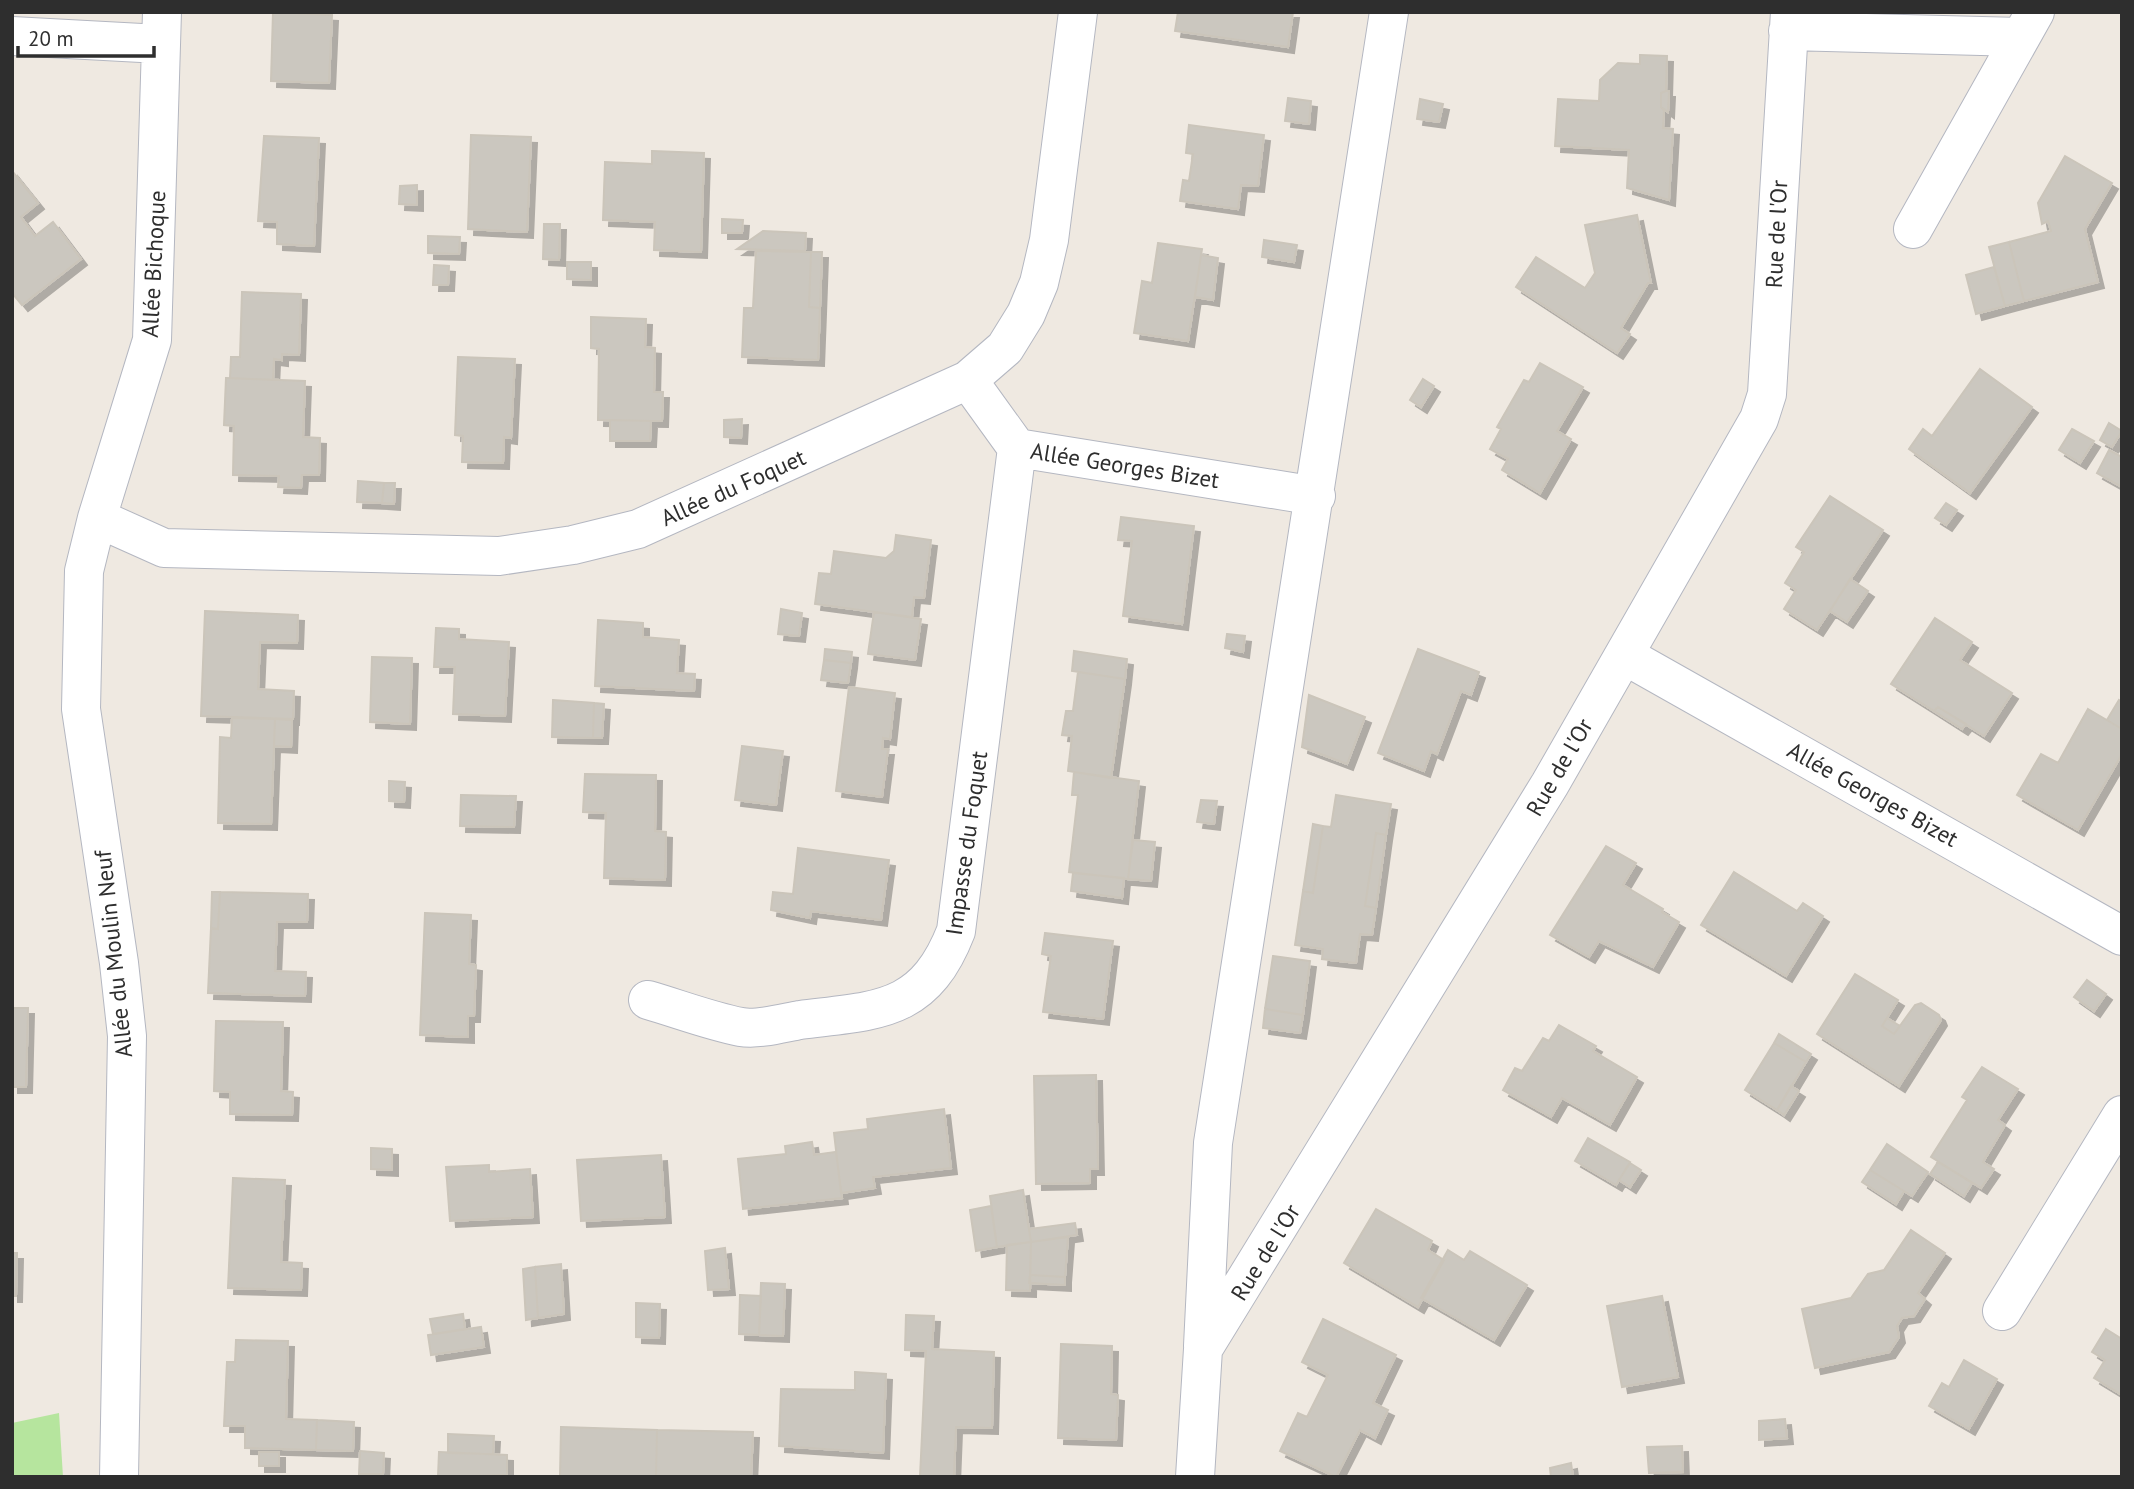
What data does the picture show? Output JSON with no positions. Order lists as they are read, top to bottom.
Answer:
{
  "streets": {
    "street": [
      "Rue de l'Or",
      "Allée Bichoque",
      "Allée Georges Bizet",
      "Allée du Foquet",
      "Impasse du Foquet",
      "Allée du Moulin Neuf"
    ]
  },
  "crossings": [
    ["Rue de l'Or", "Allée Georges Bizet"],
    ["Allée Bichoque", "Allée du Foquet"],
    ["Allée Bichoque", "Allée du Moulin Neuf"],
    ["Allée Georges Bizet", "Allée du Foquet"],
    ["Allée Georges Bizet", "Impasse du Foquet"],
    ["Allée du Foquet", "Allée du Moulin Neuf"]
  ],
  "scale_bar": "20 m"
}
